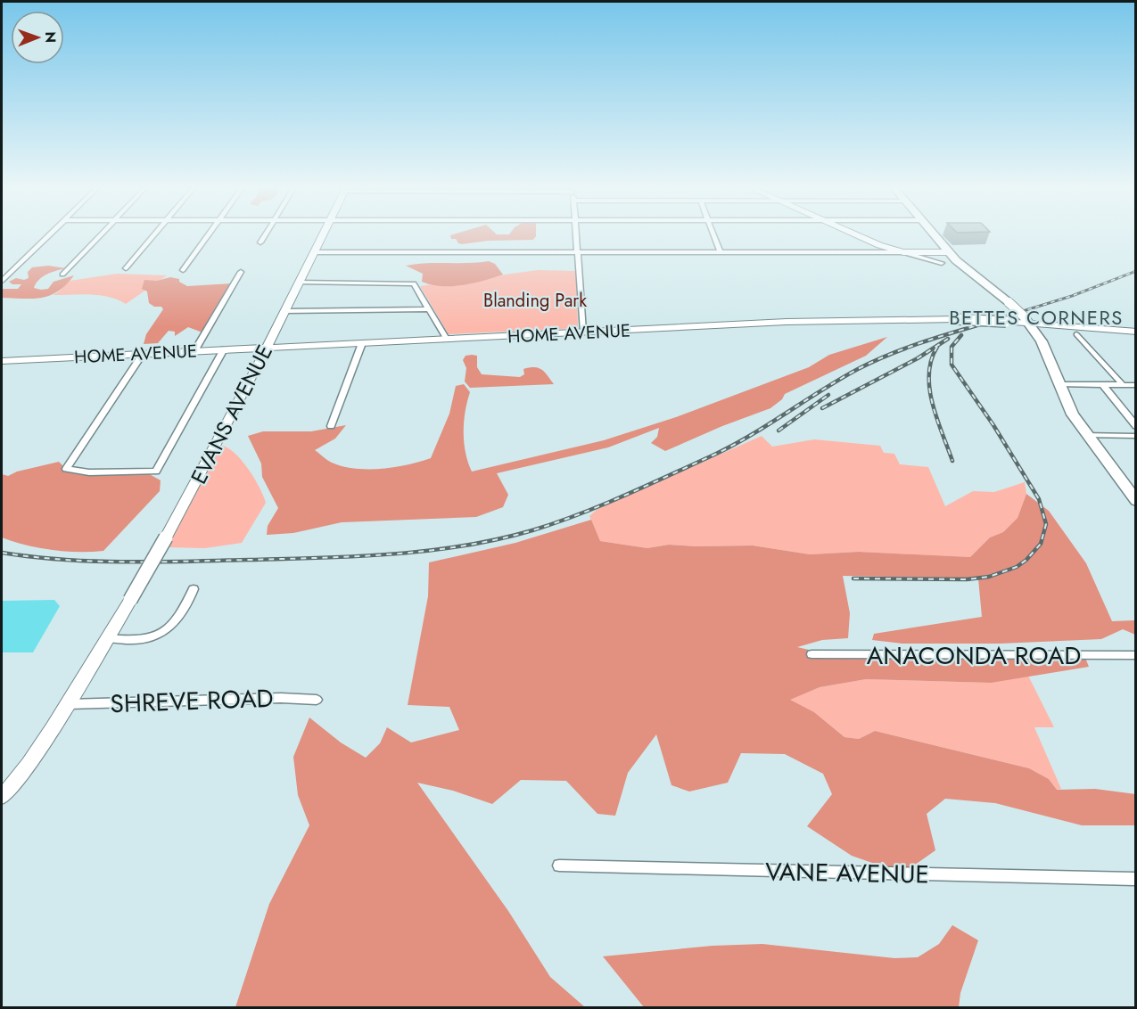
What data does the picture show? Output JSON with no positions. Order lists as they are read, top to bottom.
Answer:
{
  "streets": {
    "street": [
      "HOME AVENUE",
      "EVANS AVENUE",
      "ANACONDA ROAD",
      "SHREVE ROAD",
      "VANE AVENUE"
    ]
  },
  "crossings": [
    ["HOME AVENUE", "EVANS AVENUE"],
    ["EVANS AVENUE", "SHREVE ROAD"]
  ],
  "districts": ["BETTES CORNERS"],
  "parks": ["Blanding Park"],
  "north": "right"
}
